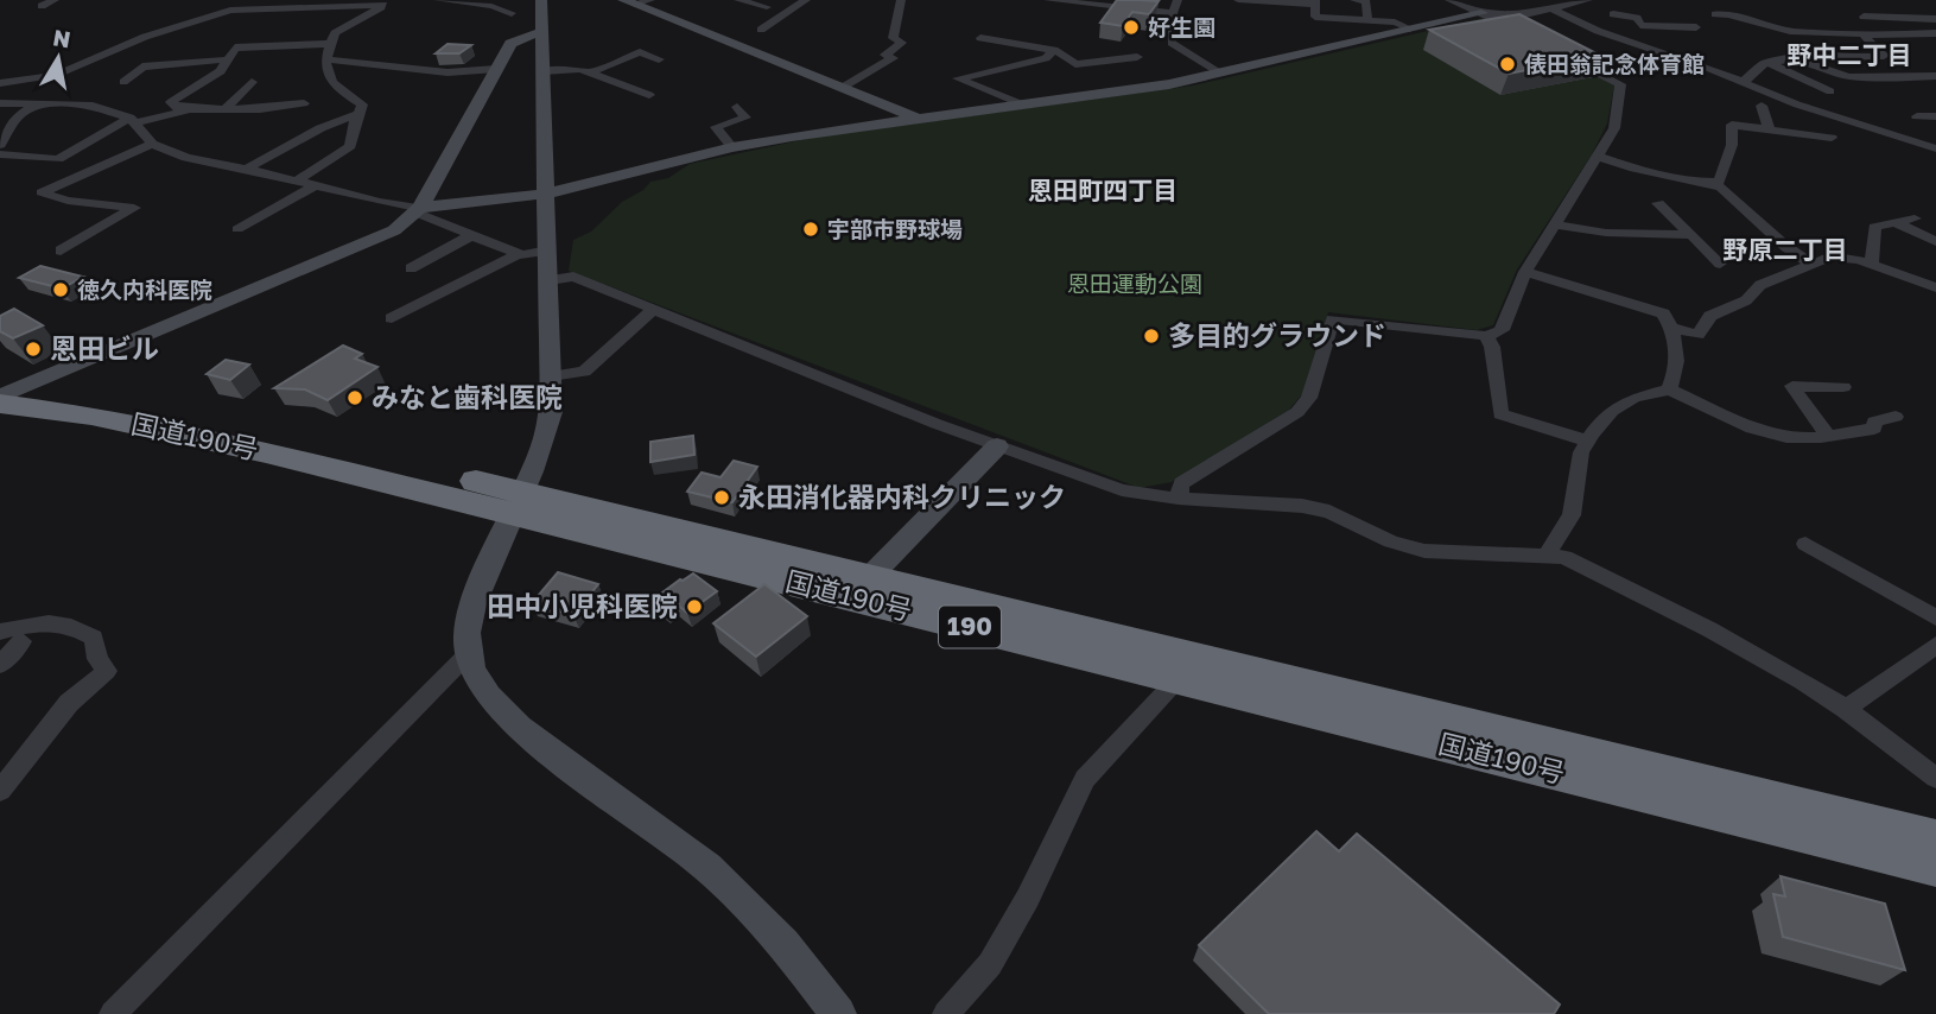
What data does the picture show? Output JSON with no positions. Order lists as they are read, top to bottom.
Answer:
{
  "streets": {
    "highway": ["国道190号", "190"]
  },
  "districts": ["野中二丁目", "恩田町四丁目", "野原二丁目"],
  "parks": ["恩田運動公園"],
  "places": [
    "好生園",
    "俵田翁記念体育館",
    "宇部市野球場",
    "徳久内科医院",
    "多目的グラウンド",
    "恩田ビル",
    "みなと歯科医院",
    "永田消化器内科クリニック",
    "田中小児科医院"
  ],
  "north": "top"
}
